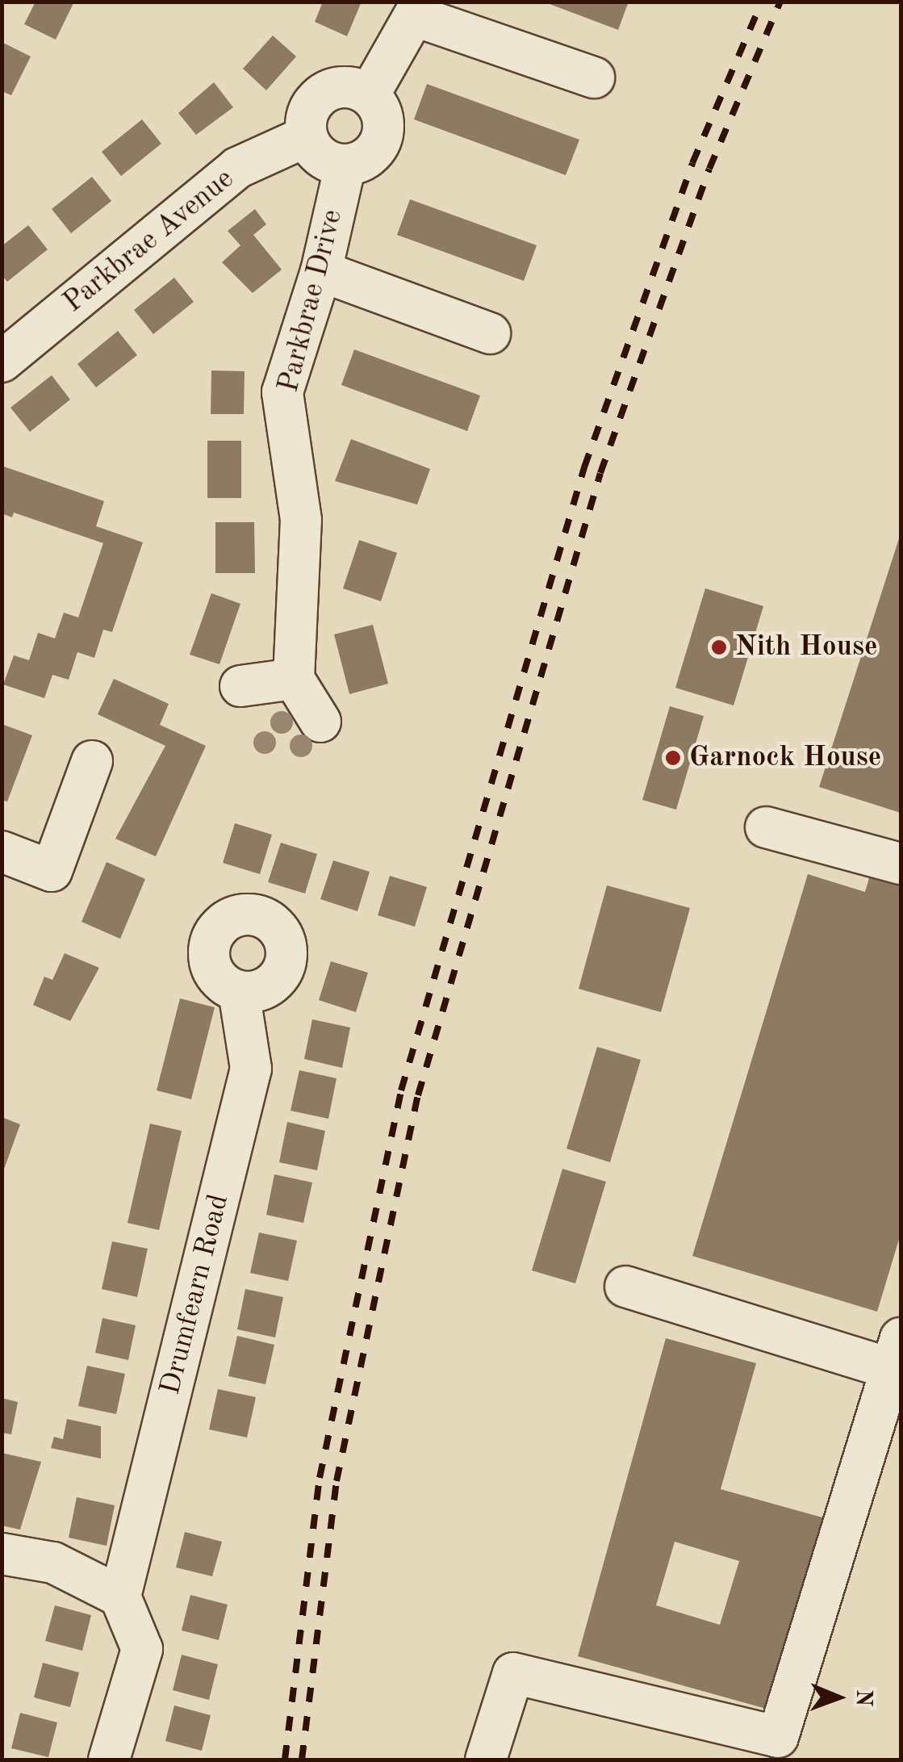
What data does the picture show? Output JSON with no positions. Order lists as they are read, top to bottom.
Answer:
{
  "streets": {
    "street": ["Parkbrae Avenue", "Parkbrae Drive", "Drumfearn Road"]
  },
  "crossings": [
    ["Parkbrae Avenue", "Parkbrae Drive"]
  ],
  "places": ["Nith House", "Garnock House"],
  "north": "right"
}
